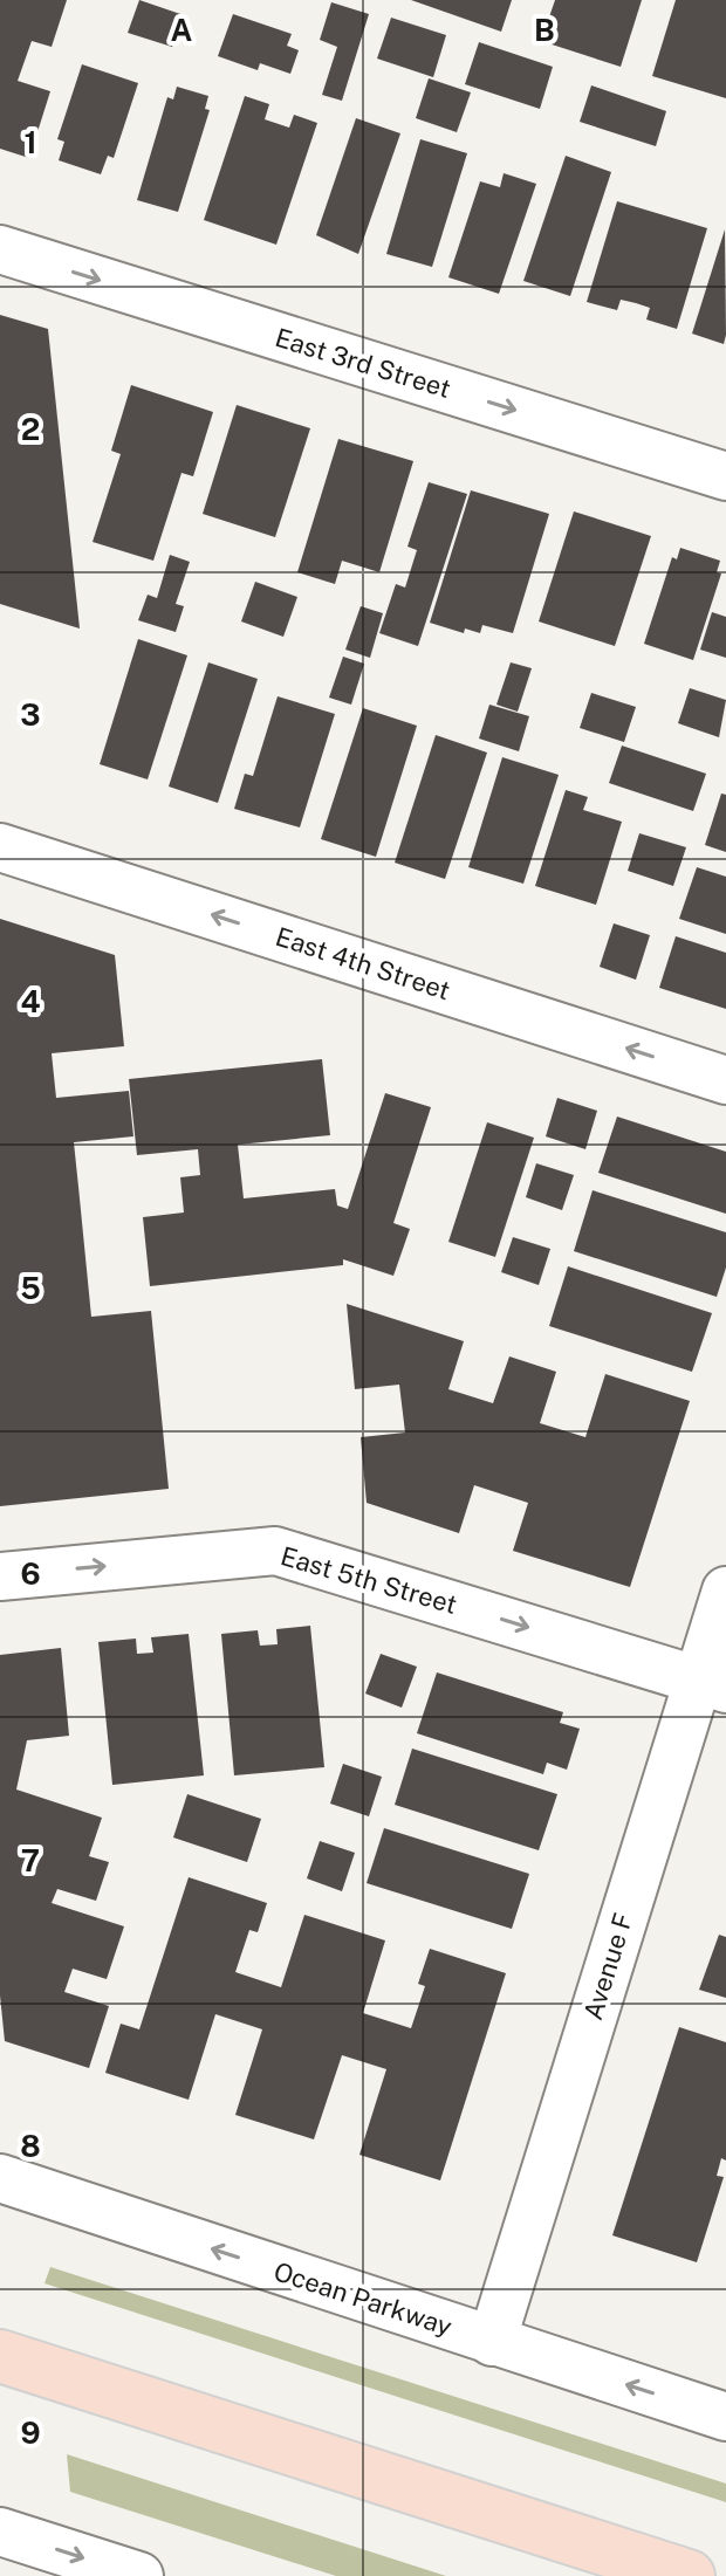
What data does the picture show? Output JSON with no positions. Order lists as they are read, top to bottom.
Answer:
{
  "streets": {
    "street": [
      "East 3rd Street",
      "East 4th Street",
      "East 5th Street",
      "Avenue F",
      "Ocean Parkway"
    ]
  },
  "crossings": [
    ["East 5th Street", "Avenue F"],
    ["Avenue F", "Ocean Parkway"]
  ],
  "one_way": [
    "East 3rd Street",
    "East 4th Street",
    "East 5th Street",
    "Ocean Parkway"
  ],
  "grid": {
    "columns": ["A", "B"],
    "rows": [
      "1",
      "2",
      "3",
      "4",
      "5",
      "6",
      "7",
      "8",
      "9"
    ]
  }
}
